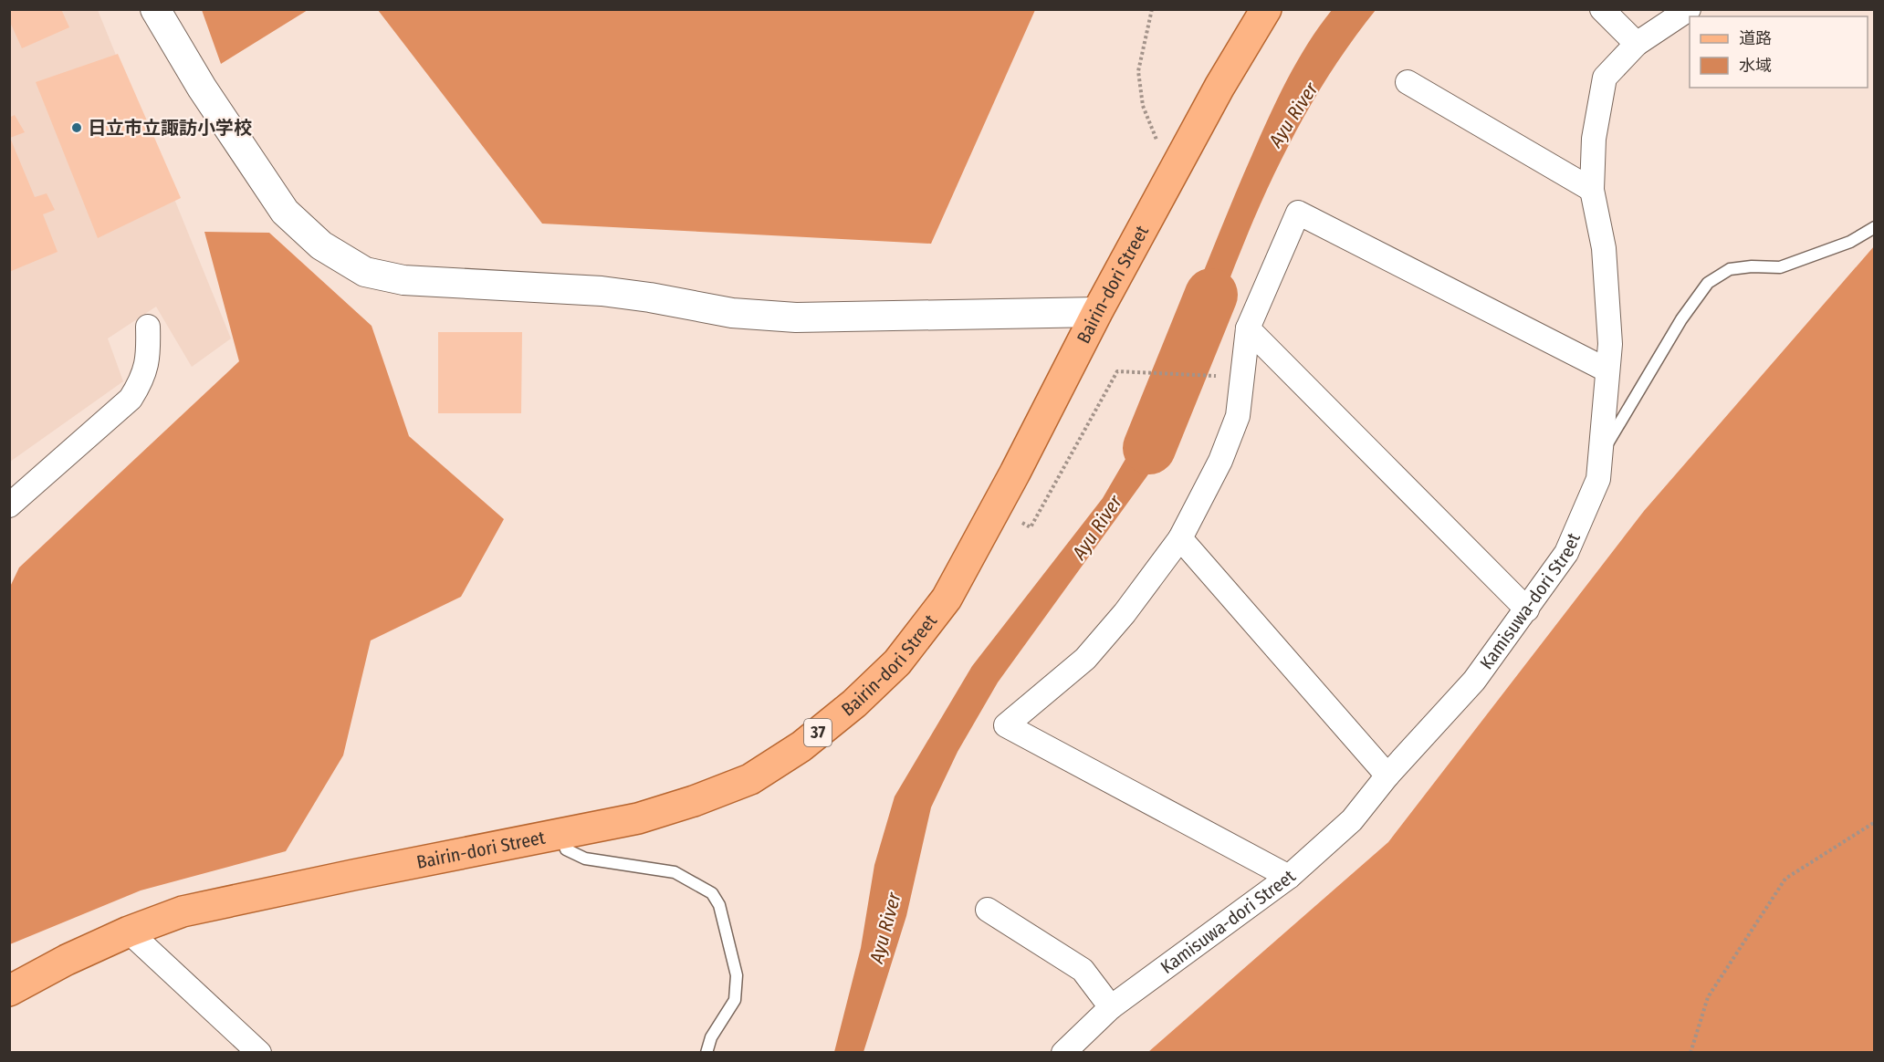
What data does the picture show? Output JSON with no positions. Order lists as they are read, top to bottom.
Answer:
{
  "streets": {
    "main road": ["Bairin-dori Street", "37"],
    "street": ["Kamisuwa-dori Street"]
  },
  "water": ["Ayu River"],
  "places": ["日立市立諏訪小学校"],
  "legend": ["道路", "水域"]
}
